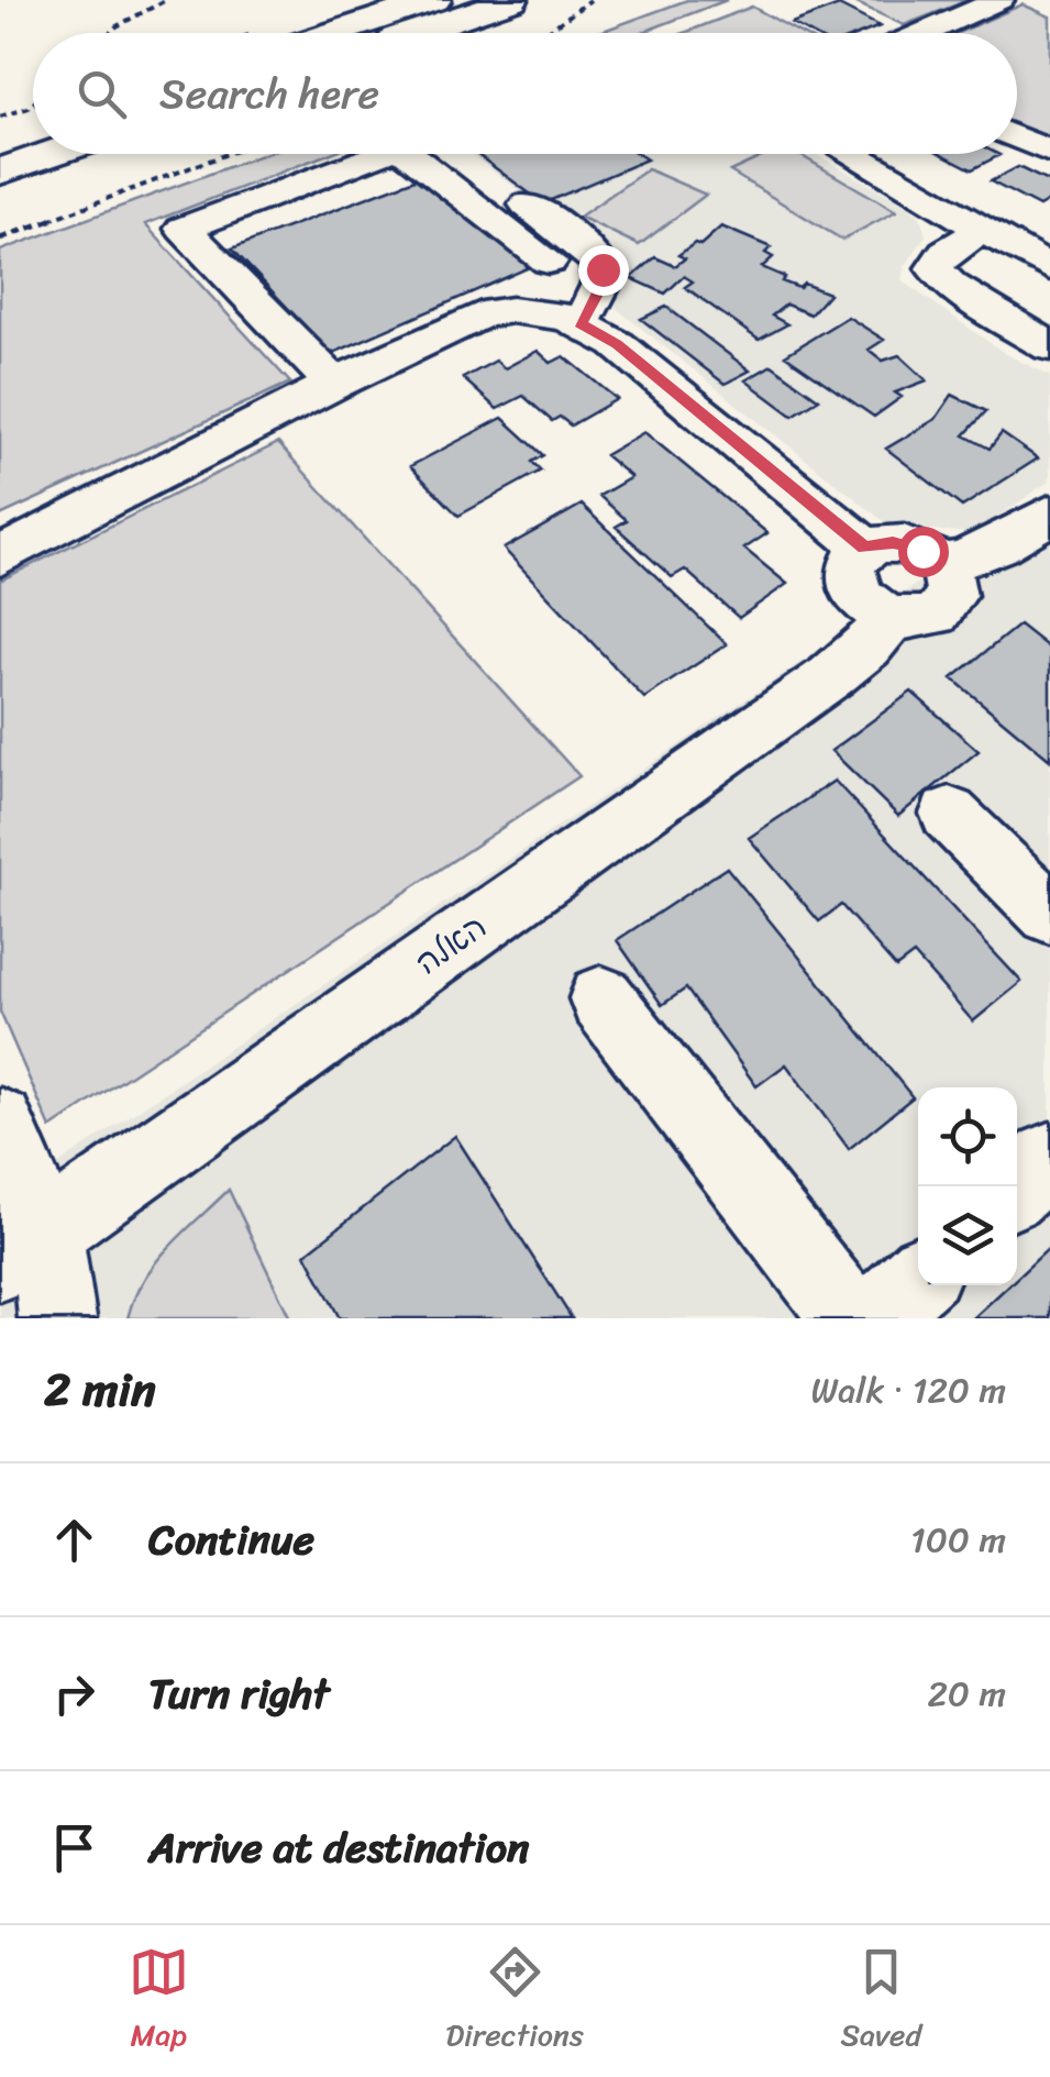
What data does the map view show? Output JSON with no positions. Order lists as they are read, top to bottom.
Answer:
{
  "streets": {
    "street": ["האלה"]
  },
  "page": {
    "search": "Search here",
    "heading": ["2 min", "Walk · 120 m"],
    "list": [
      ["Continue", "100 m"],
      ["Turn right", "20 m"],
      "Arrive at destination"
    ],
    "nav": ["Map", "Directions", "Saved"]
  }
}
